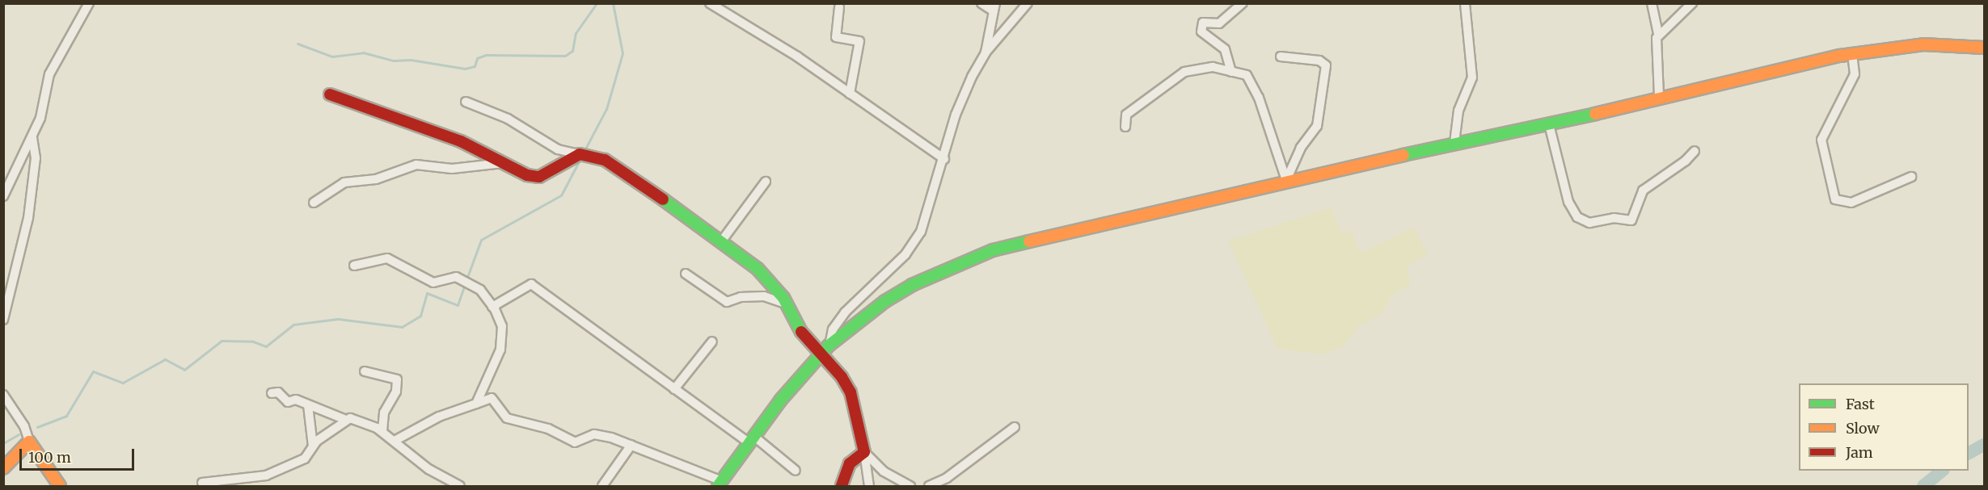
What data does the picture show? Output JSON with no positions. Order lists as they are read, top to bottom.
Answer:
{
  "legend": ["Fast", "Slow", "Jam"],
  "scale_bar": "100 m"
}
